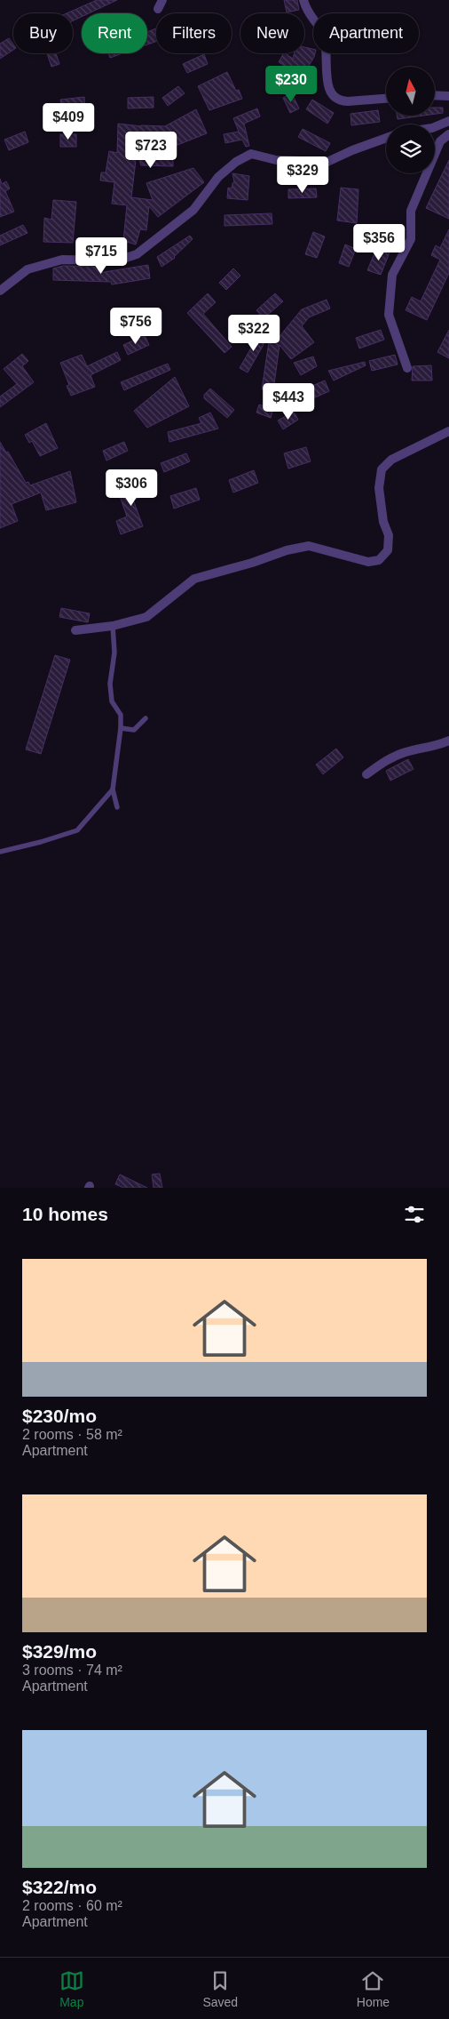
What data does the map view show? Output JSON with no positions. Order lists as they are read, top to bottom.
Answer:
{
  "north": "top",
  "page": {
    "chip": [
      "Buy",
      "Rent",
      "Filters",
      "New",
      "Apartment"
    ],
    "price": [
      "$230",
      "$409",
      "$723",
      "$329",
      "$356",
      "$715",
      "$756",
      "$322",
      "$443",
      "$306"
    ],
    "heading": "10 homes",
    "list": [
      {
        "name": "$230/mo",
        "note": "2 rooms · 58 m² · Apartment"
      },
      {
        "name": "$329/mo",
        "note": "3 rooms · 74 m² · Apartment"
      },
      {
        "name": "$322/mo",
        "note": "2 rooms · 60 m² · Apartment"
      }
    ],
    "tabs": ["Map", "Saved", "Home"]
  }
}
